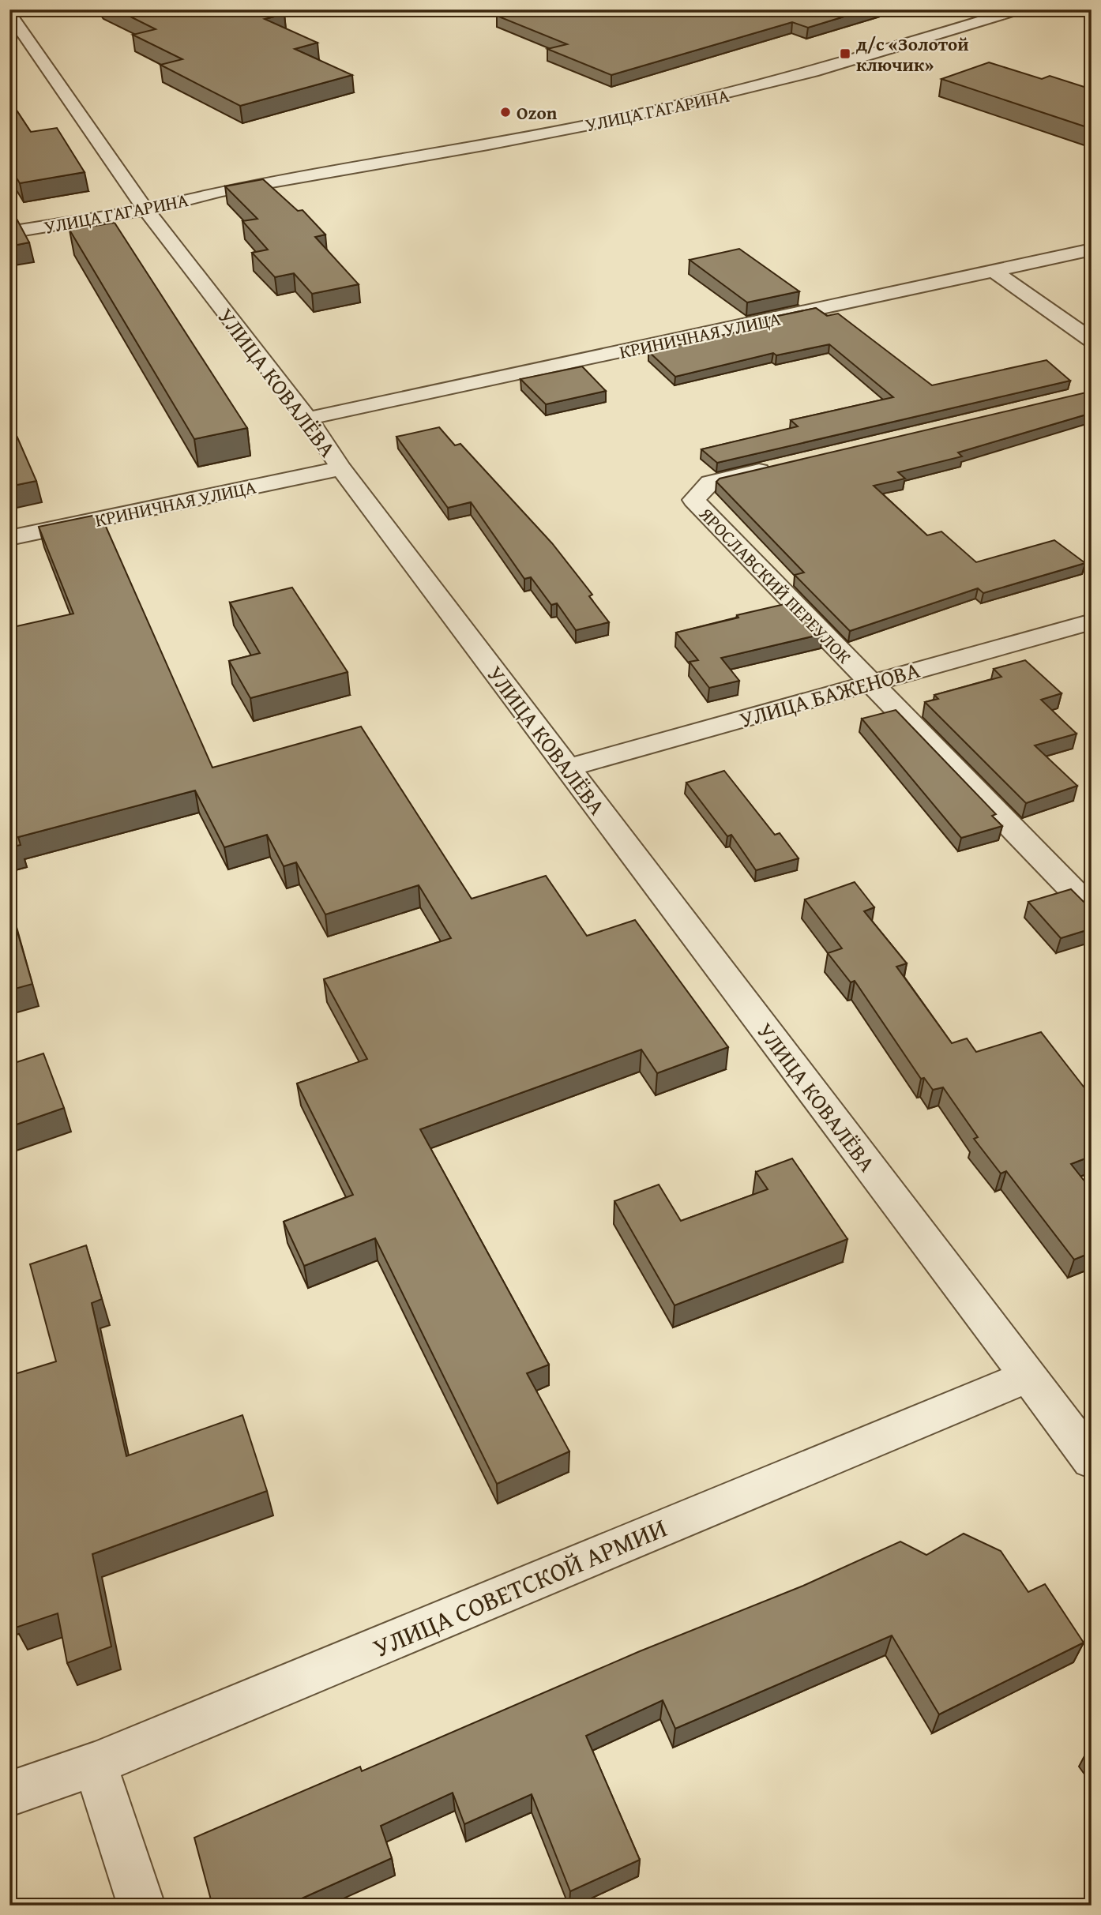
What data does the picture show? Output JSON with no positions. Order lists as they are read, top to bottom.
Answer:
{
  "streets": {
    "street": [
      "УЛИЦА ГАГАРИНА",
      "КРИНИЧНАЯ УЛИЦА",
      "УЛИЦА КОВАЛЁВА",
      "ЯРОСЛАВСКИЙ ПЕРЕУЛОК",
      "УЛИЦА БАЖЕНОВА",
      "УЛИЦА СОВЕТСКОЙ АРМИИ"
    ]
  },
  "crossings": [
    ["УЛИЦА ГАГАРИНА", "УЛИЦА КОВАЛЁВА"],
    ["КРИНИЧНАЯ УЛИЦА", "УЛИЦА КОВАЛЁВА"],
    ["УЛИЦА КОВАЛЁВА", "УЛИЦА БАЖЕНОВА"],
    ["УЛИЦА КОВАЛЁВА", "УЛИЦА СОВЕТСКОЙ АРМИИ"],
    ["ЯРОСЛАВСКИЙ ПЕРЕУЛОК", "УЛИЦА БАЖЕНОВА"]
  ],
  "places": {
    "transit": ["д/с «Золотой ключик»"],
    "other": ["Ozon"]
  }
}
